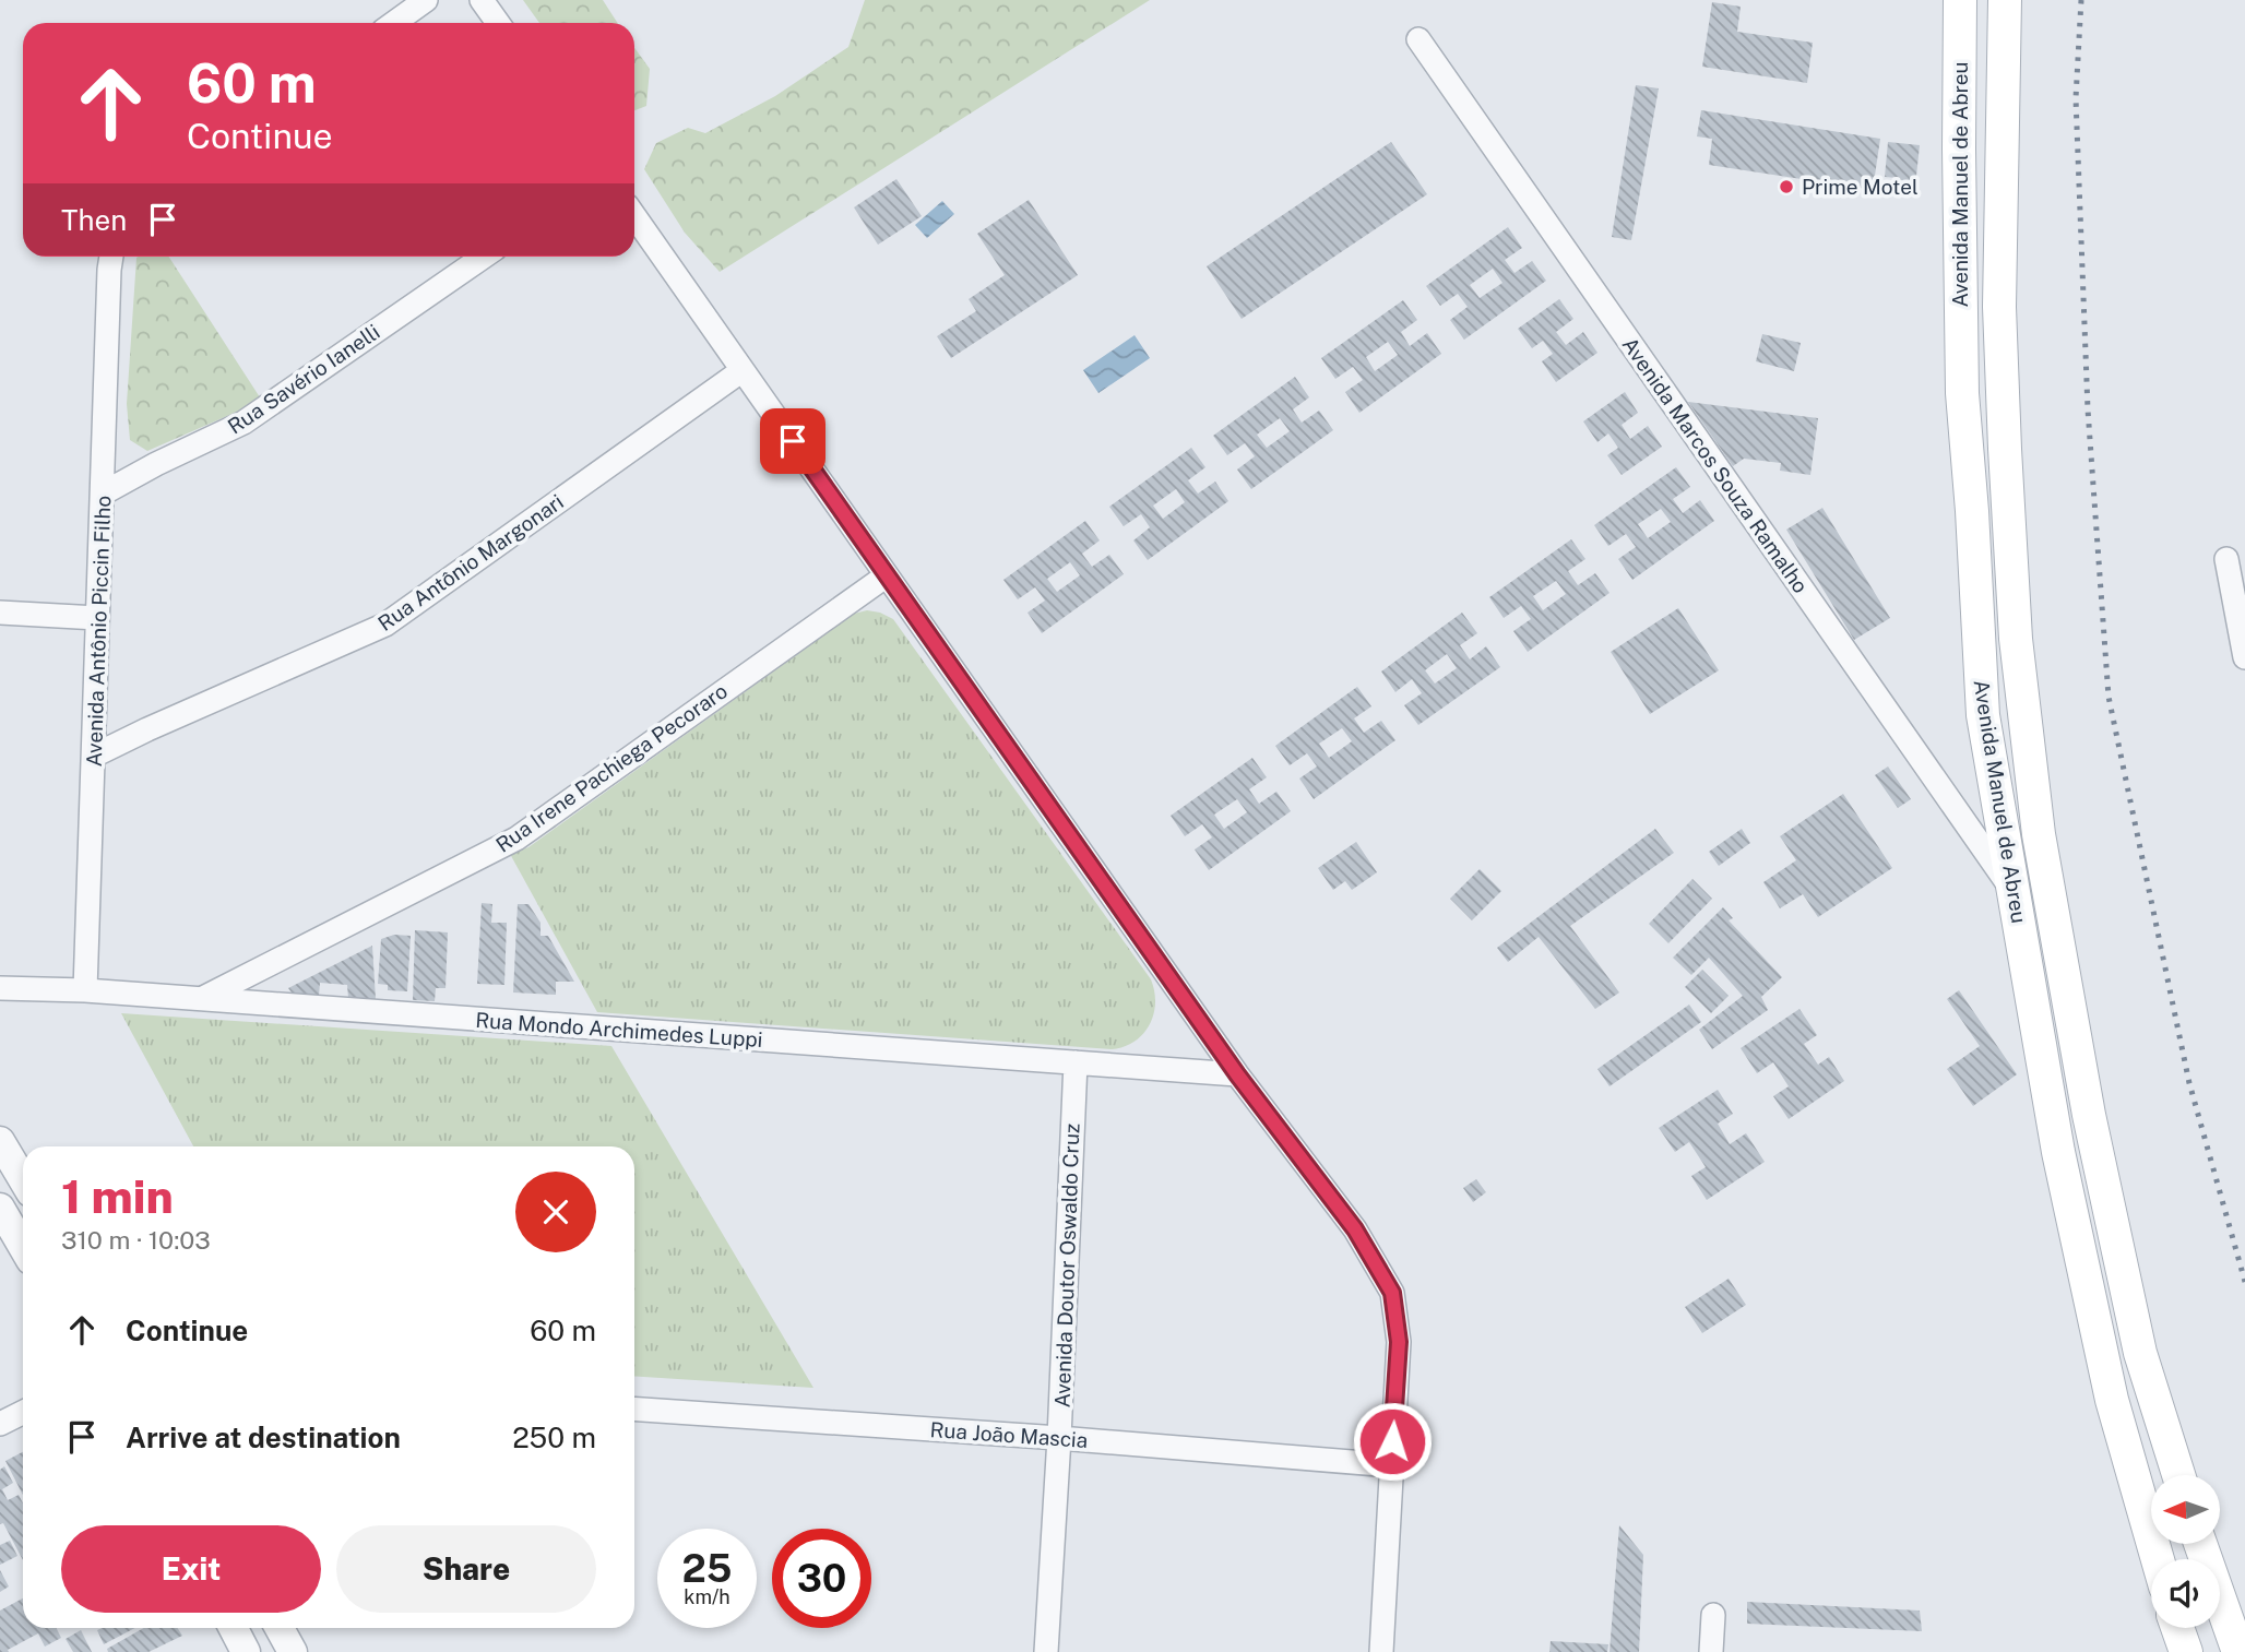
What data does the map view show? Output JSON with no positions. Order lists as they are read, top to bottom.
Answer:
{
  "streets": {
    "main road": ["Avenida Manuel de Abreu"],
    "street": [
      "Rua Savério Ianelli",
      "Avenida Marcos Souza Ramalho",
      "Rua Antônio Margonari",
      "Avenida Antônio Piccin Filho",
      "Rua Irene Pachiega Pecoraro",
      "Rua Mondo Archimedes Luppi",
      "Avenida Doutor Oswaldo Cruz",
      "Rua João Mascia"
    ]
  },
  "crossings": [
    ["Avenida Manuel de Abreu", "Avenida Marcos Souza Ramalho"],
    ["Rua Savério Ianelli", "Avenida Antônio Piccin Filho"],
    ["Rua Antônio Margonari", "Avenida Antônio Piccin Filho"],
    ["Avenida Antônio Piccin Filho", "Rua Mondo Archimedes Luppi"],
    ["Rua Irene Pachiega Pecoraro", "Rua Mondo Archimedes Luppi"],
    ["Rua Mondo Archimedes Luppi", "Avenida Doutor Oswaldo Cruz"],
    ["Avenida Doutor Oswaldo Cruz", "Rua João Mascia"]
  ],
  "places": ["Prime Motel"],
  "north": "left",
  "page": {
    "turn": ["60 m", "Continue"],
    "then": "Then",
    "heading": ["1 min", "310 m · 10:03"],
    "list": [
      {
        "name": "Continue",
        "value": "60 m"
      },
      {
        "name": "Arrive at destination",
        "value": "250 m"
      }
    ],
    "buttons": ["Exit", "Share"],
    "speed": "25 km/h",
    "limit": "30"
  }
}
